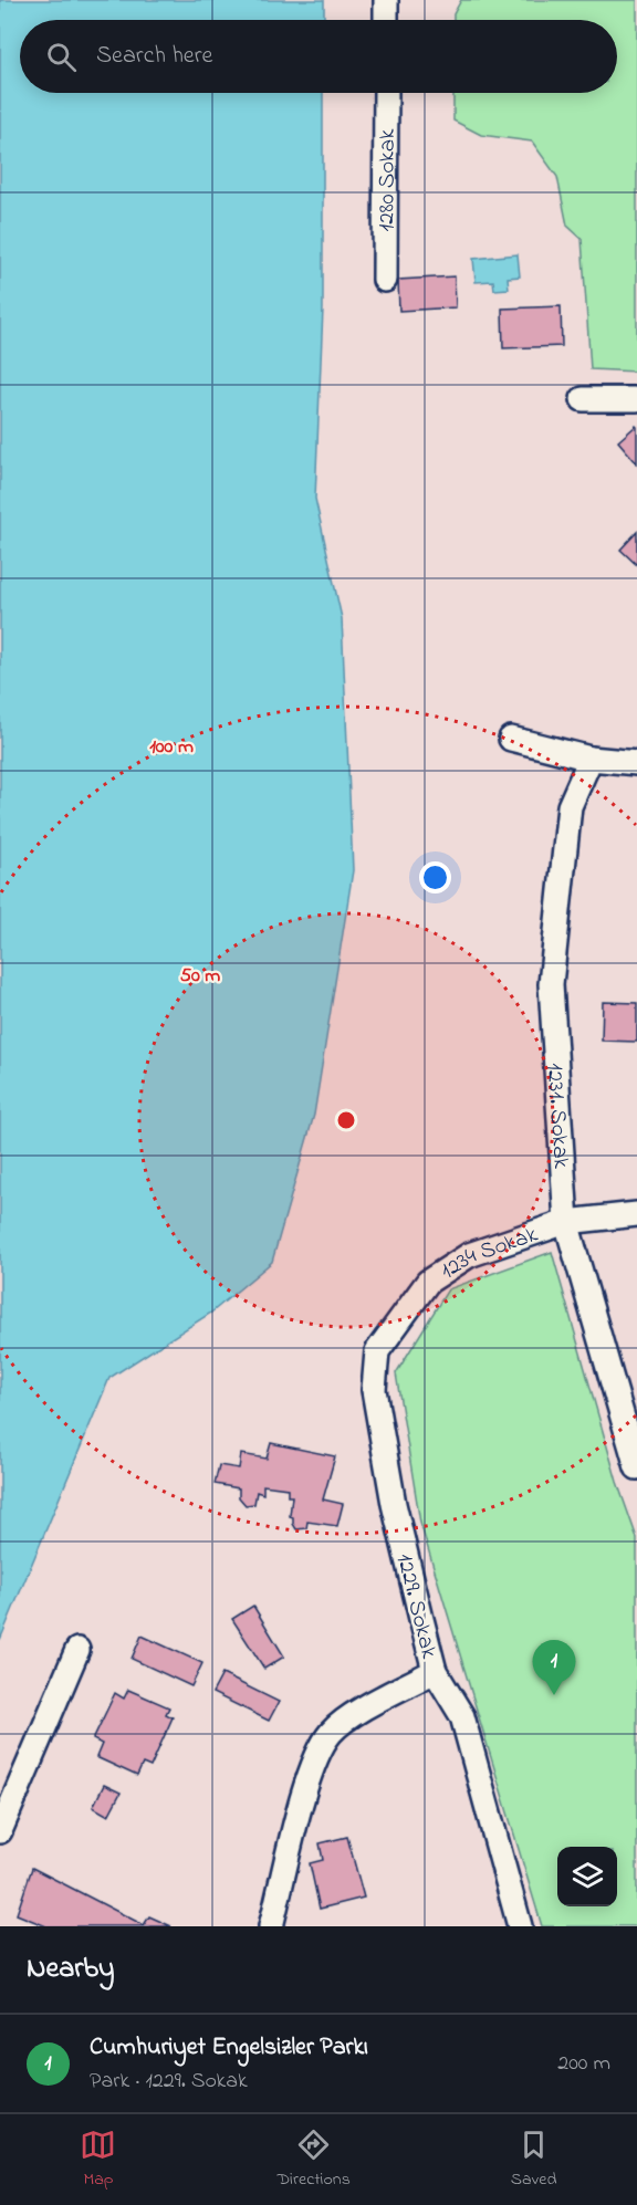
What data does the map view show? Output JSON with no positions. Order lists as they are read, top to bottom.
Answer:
{
  "streets": {
    "street": [
      "1280 Sokak",
      "1231. Sokak",
      "1234 Sokak",
      "1229. Sokak"
    ]
  },
  "crossings": [
    ["1231. Sokak", "1234 Sokak"],
    ["1234 Sokak", "1229. Sokak"]
  ],
  "page": {
    "search": "Search here",
    "pins": "1",
    "heading": "Nearby",
    "list": [
      {
        "mark": "1",
        "name": "Cumhuriyet Engelsizler Parkı",
        "note": "Park · 1229. Sokak",
        "value": "200 m"
      }
    ],
    "nav": ["Map", "Directions", "Saved"]
  },
  "rings": ["100 m", "50 m"]
}
